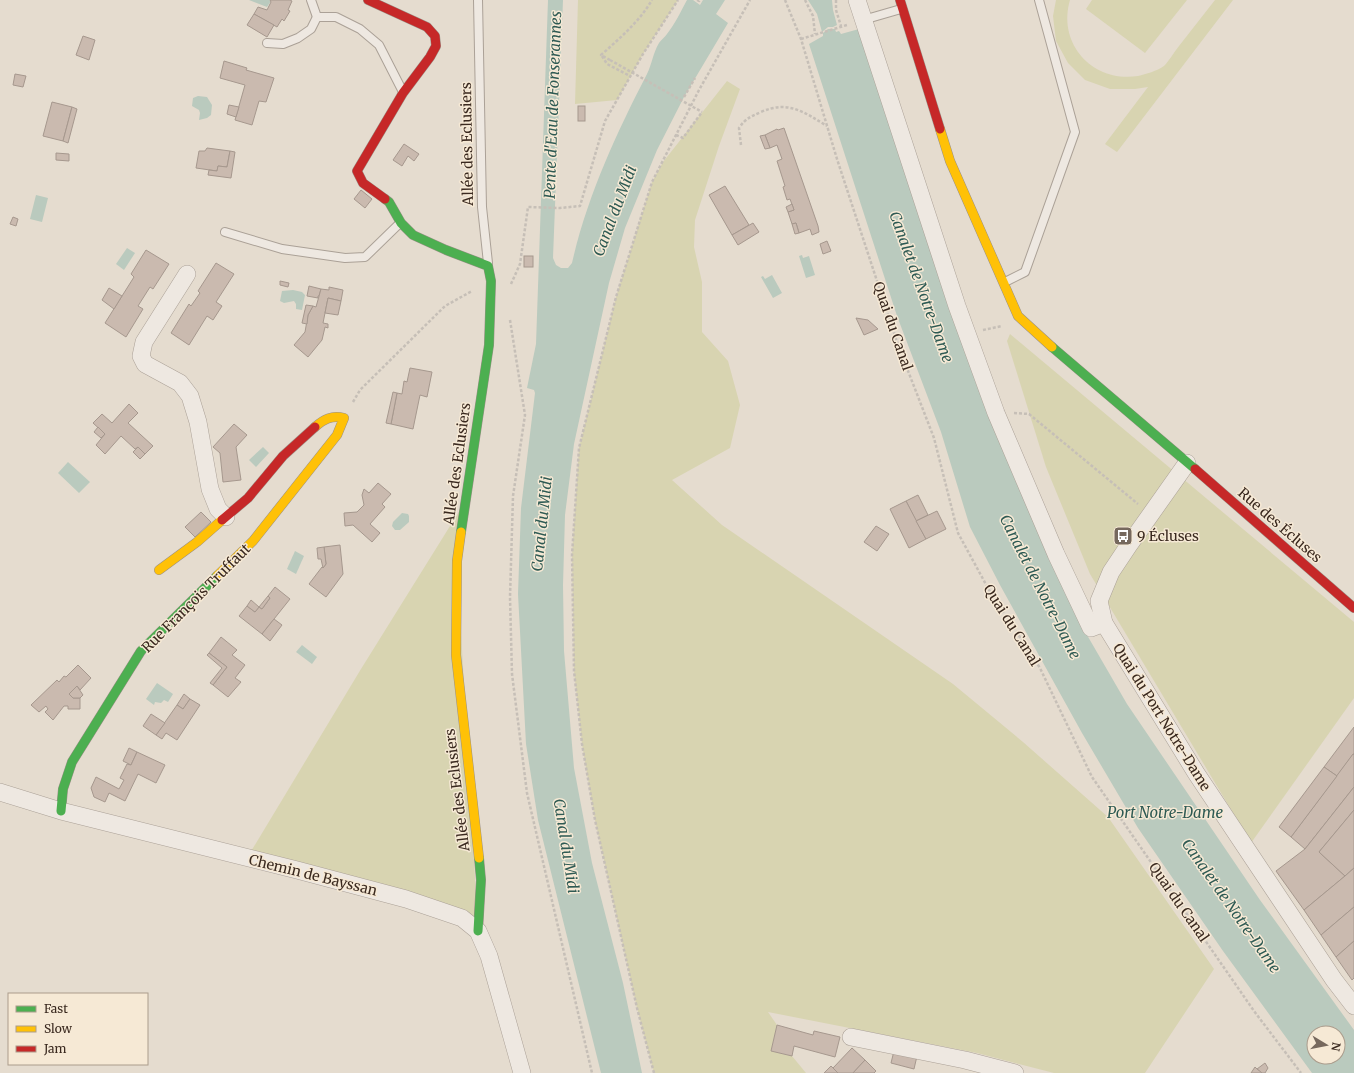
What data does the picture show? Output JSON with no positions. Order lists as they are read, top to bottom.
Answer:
{
  "streets": {
    "street": [
      "Allée des Eclusiers",
      "Rue des Écluses",
      "Rue François Truffaut",
      "Quai du Port Notre-Dame",
      "Chemin de Bayssan"
    ],
    "path": ["Quai du Canal"]
  },
  "crossings": [
    ["Allée des Eclusiers", "Chemin de Bayssan"],
    ["Rue des Écluses", "Quai du Port Notre-Dame"],
    ["Rue François Truffaut", "Chemin de Bayssan"]
  ],
  "water": [
    "Pente d'Eau de Fonserannes",
    "Canal du Midi",
    "Canalet de Notre-Dame",
    "Port Notre-Dame"
  ],
  "places": {
    "bus stop": ["9 Écluses"]
  },
  "legend": ["Fast", "Slow", "Jam"],
  "north": "right"
}
